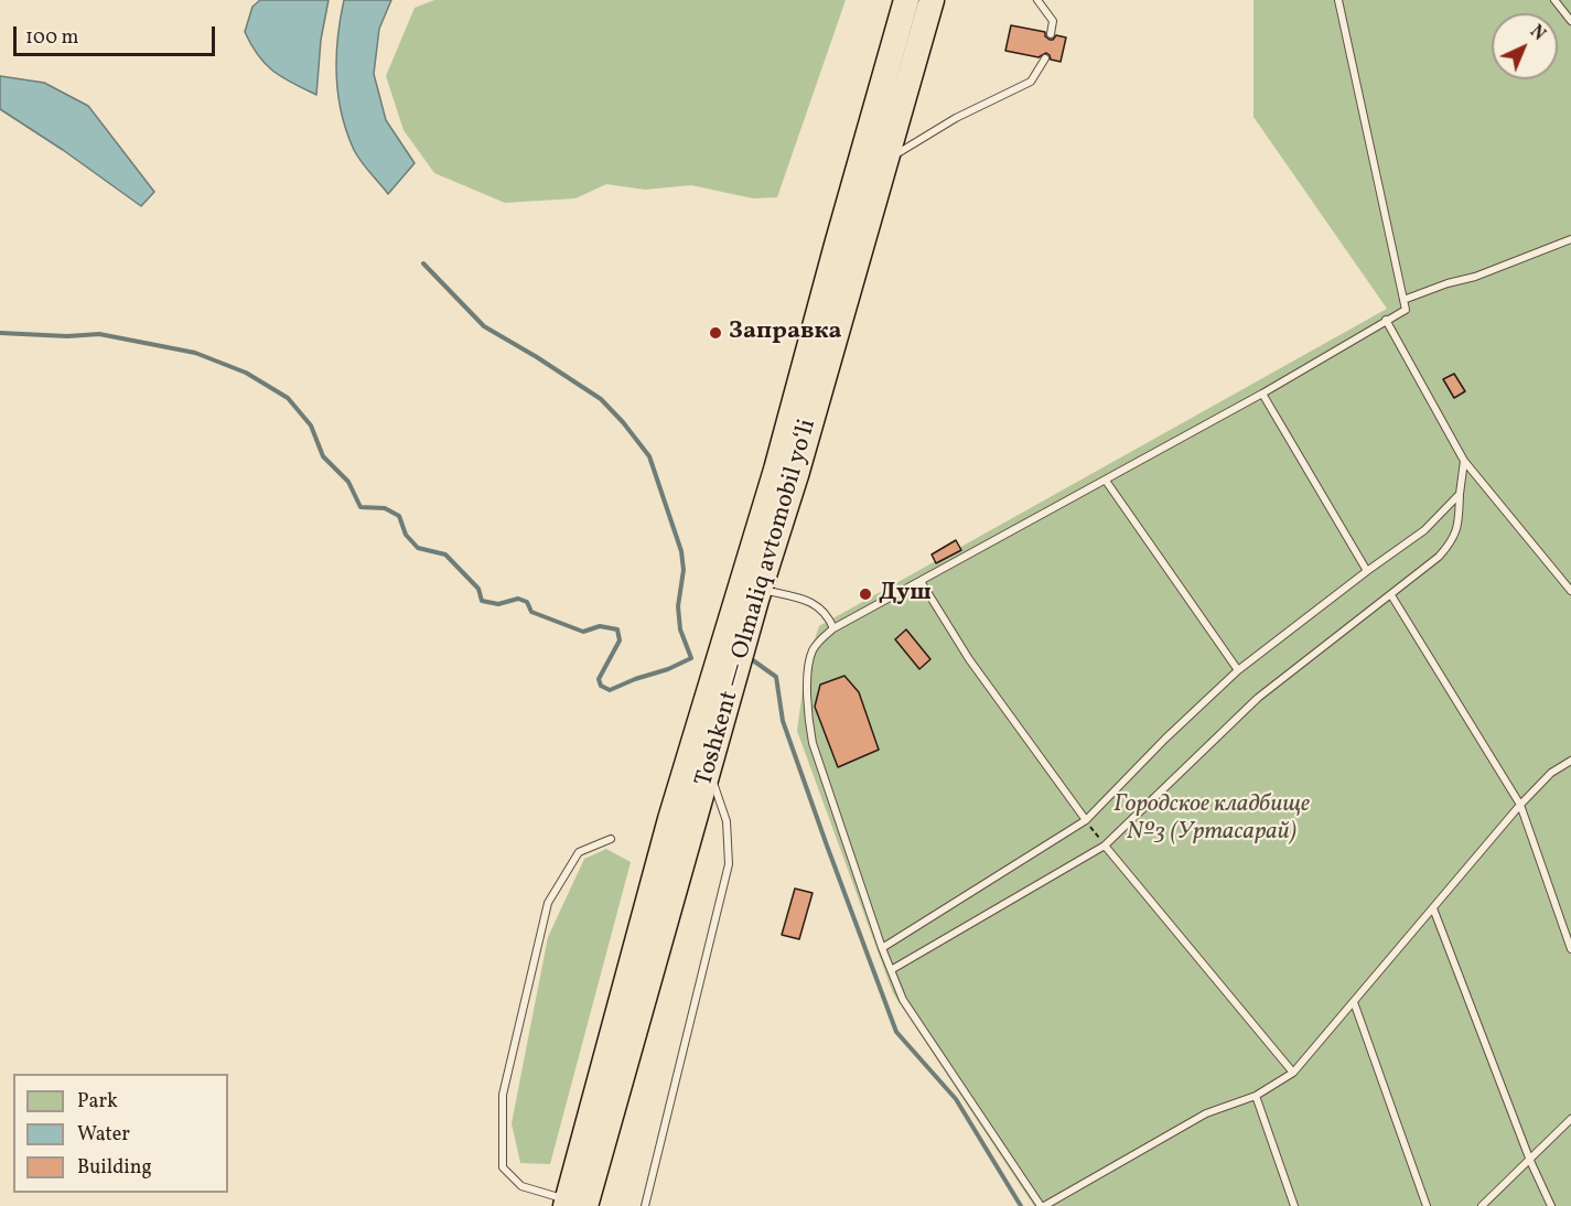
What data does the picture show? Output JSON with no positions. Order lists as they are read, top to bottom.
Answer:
{
  "streets": {
    "highway": ["Toshkent — Olmaliq avtomobil yo‘li"]
  },
  "parks": ["Городское кладбище №3 (Уртасарай)"],
  "places": ["Заправка", "Душ"],
  "legend": ["Park", "Water", "Building"],
  "scale_bar": "100 m",
  "north": "top right"
}
